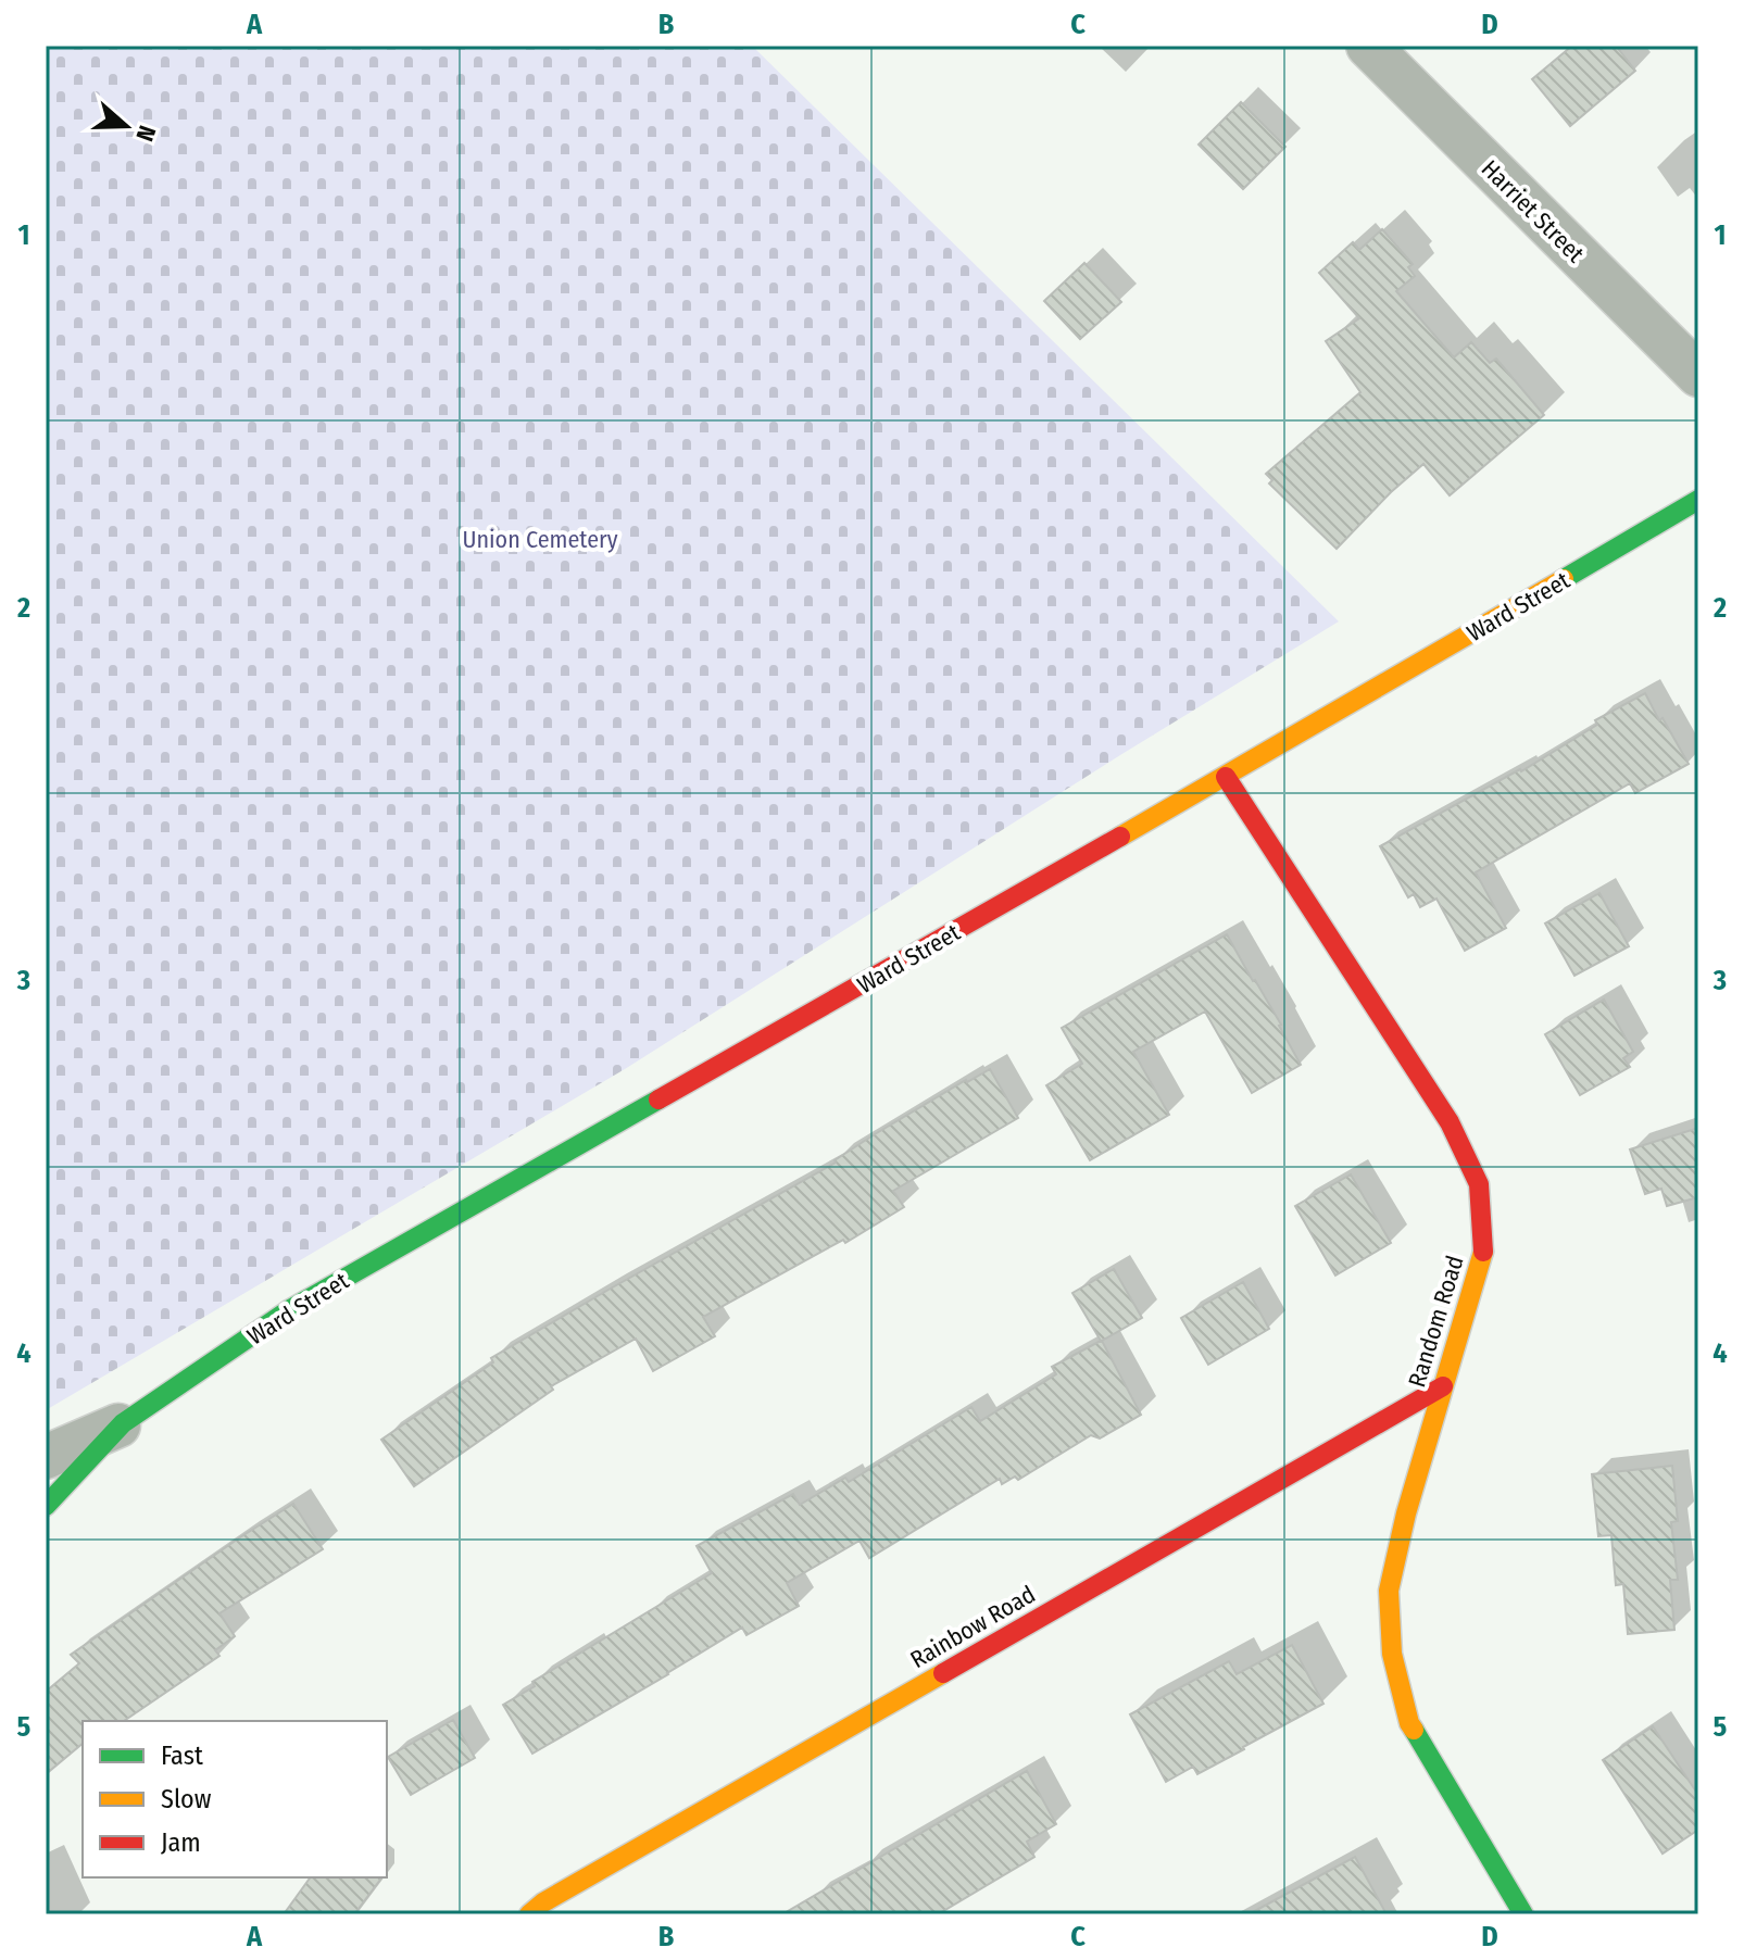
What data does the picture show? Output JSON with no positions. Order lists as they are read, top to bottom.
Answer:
{
  "streets": {
    "street": [
      "Harriet Street",
      "Ward Street",
      "Random Road",
      "Rainbow Road"
    ]
  },
  "crossings": [
    ["Ward Street", "Random Road"],
    ["Random Road", "Rainbow Road"]
  ],
  "parks": ["Union Cemetery"],
  "legend": ["Fast", "Slow", "Jam"],
  "north": "right",
  "grid": {
    "columns": [
      "A",
      "B",
      "C",
      "D"
    ],
    "rows": [
      "1",
      "2",
      "3",
      "4",
      "5"
    ]
  }
}
